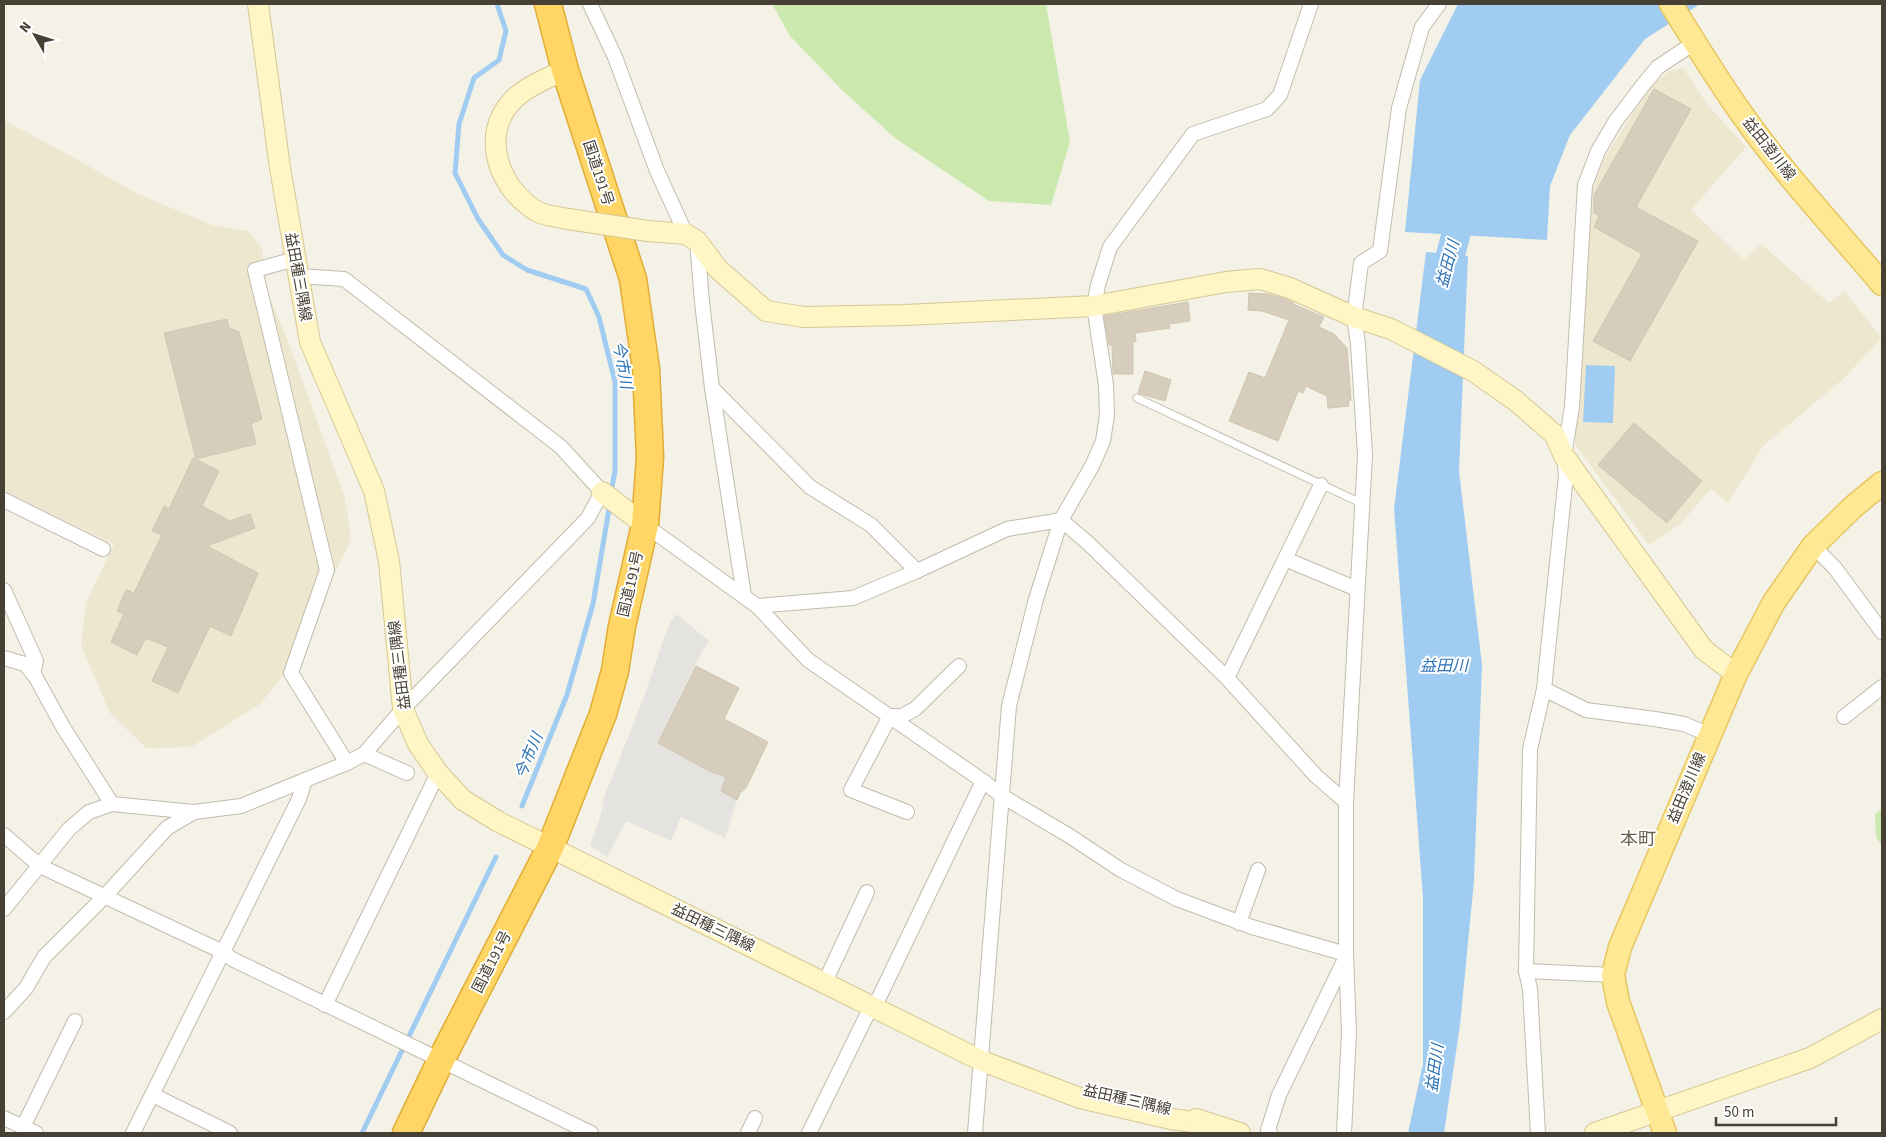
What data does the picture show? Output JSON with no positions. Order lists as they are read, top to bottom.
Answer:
{
  "streets": {
    "highway": ["国道191号"],
    "main road": ["益田澄川線"],
    "street": ["益田種三隅線"]
  },
  "crossings": [
    ["国道191号", "益田種三隅線"]
  ],
  "districts": ["本町"],
  "water": ["益田川", "今市川"],
  "scale_bar": "50 m",
  "north": "top left"
}
